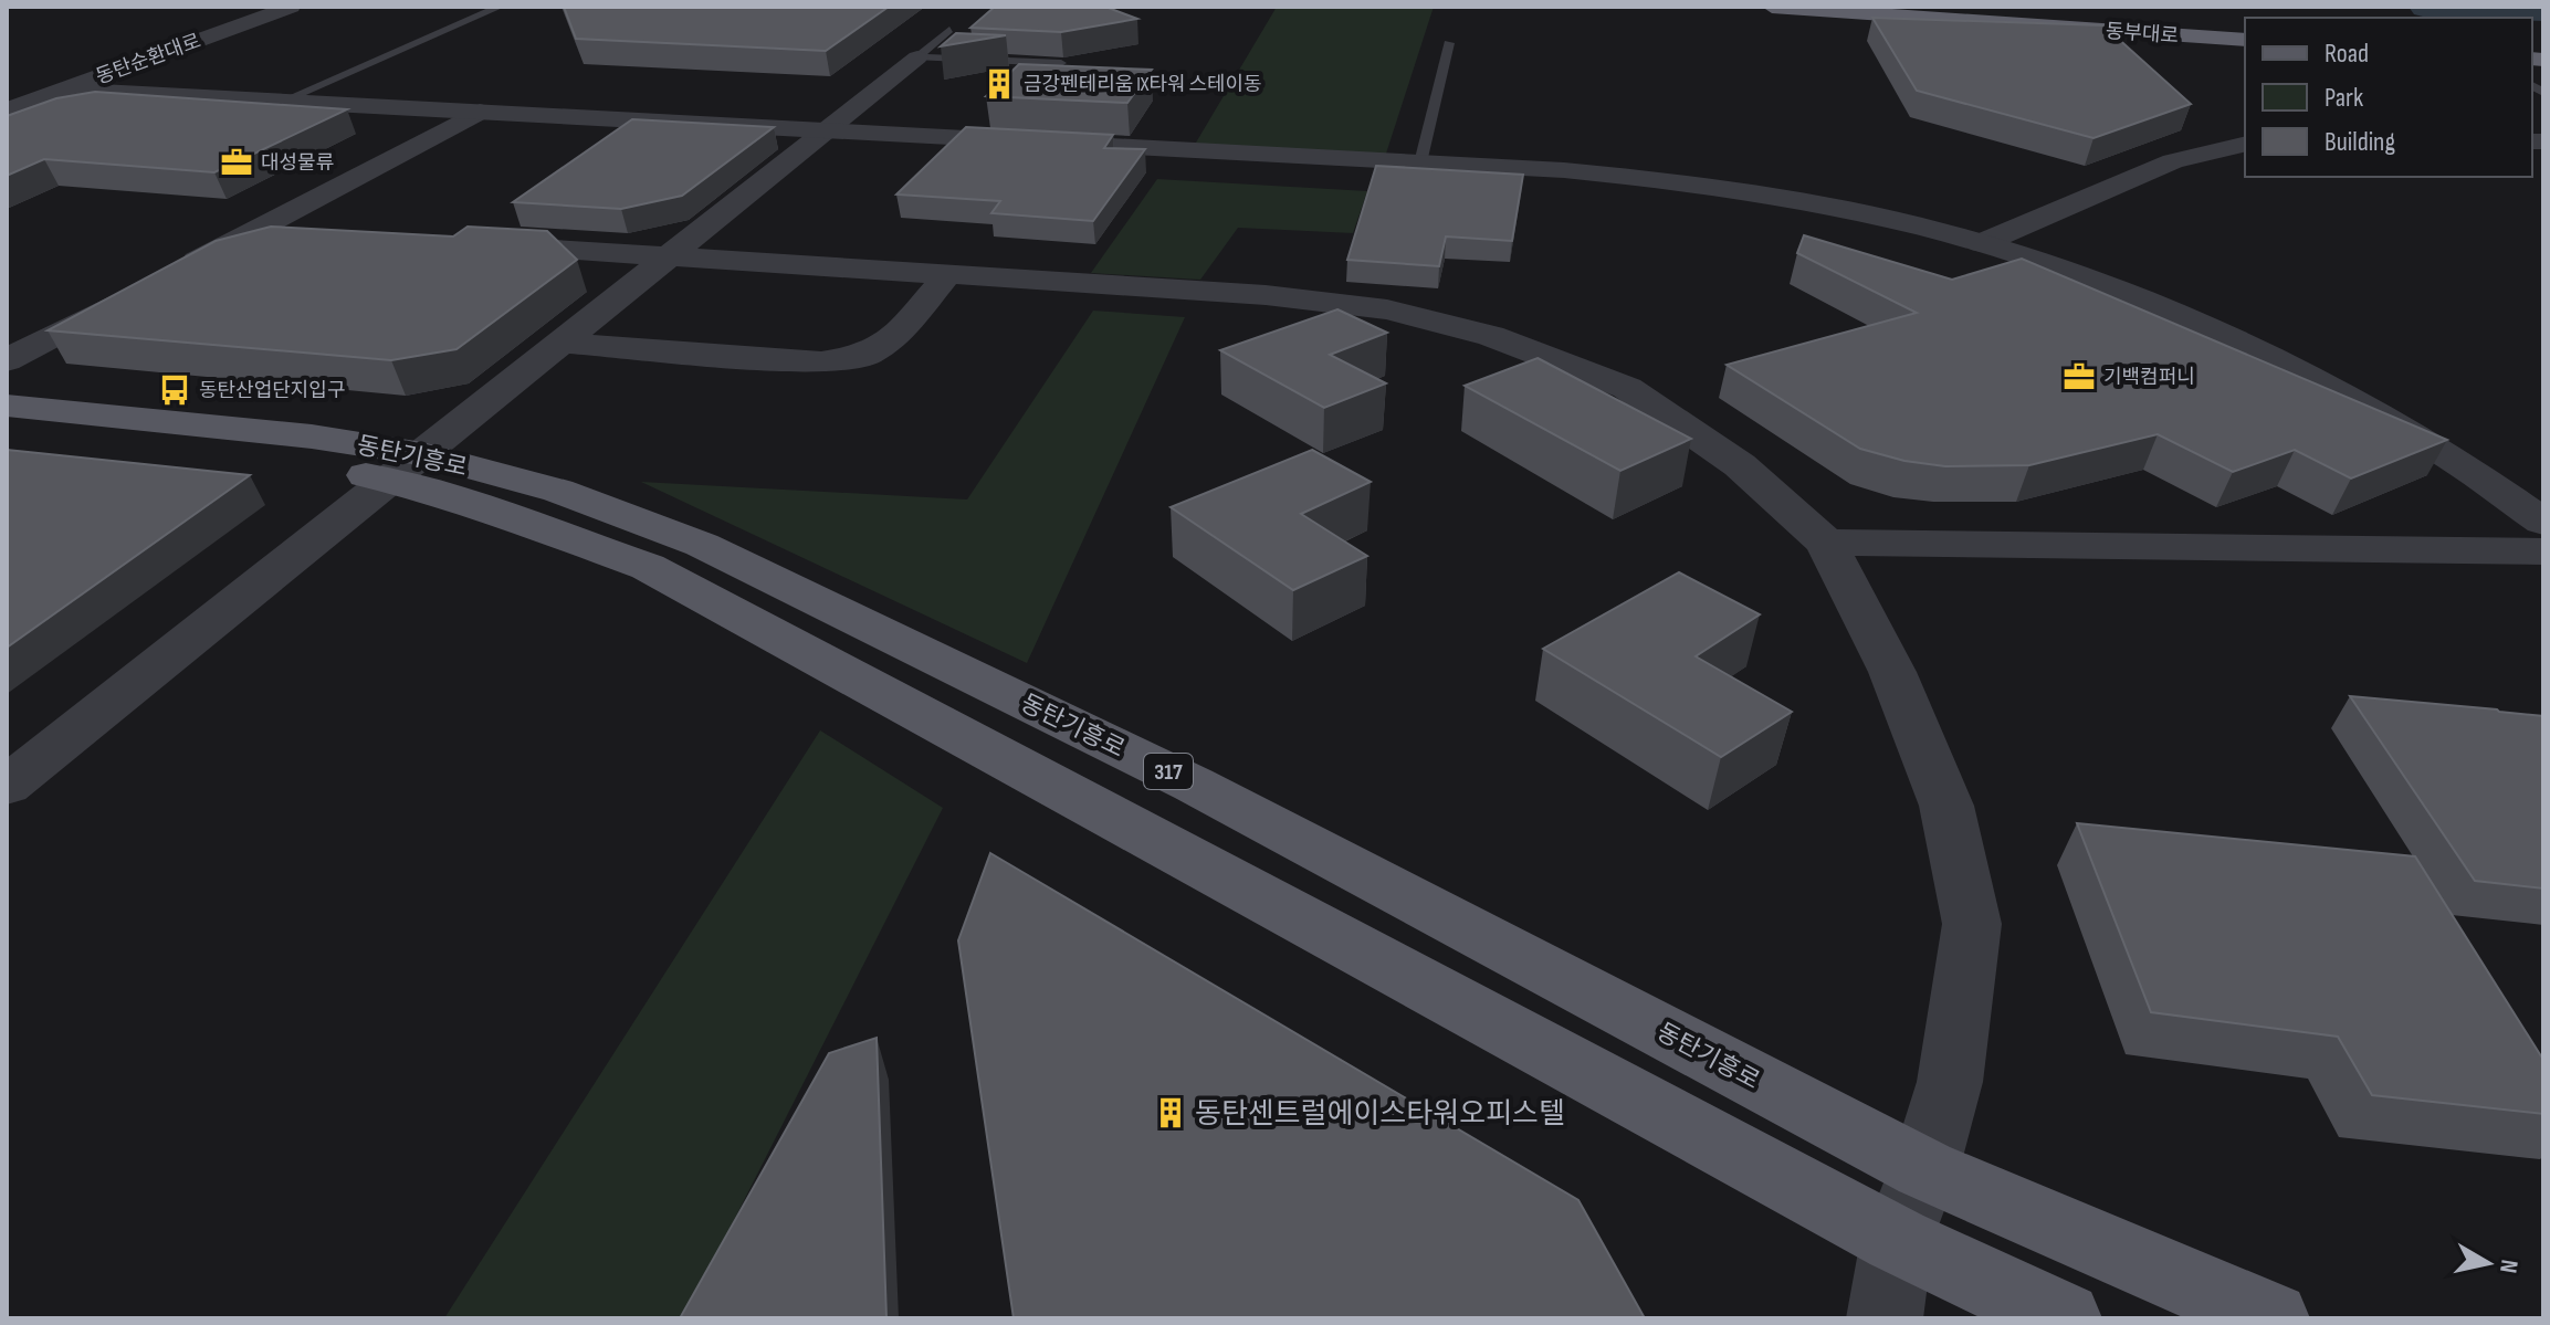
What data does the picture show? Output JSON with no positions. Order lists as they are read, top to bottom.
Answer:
{
  "streets": {
    "highway": ["동부대로"],
    "main road": ["동탄기흥로", "317"],
    "street": ["동탄순환대로"]
  },
  "places": {
    "building": ["금강펜테리움 IX타워 스테이동", "동탄센트럴에이스타워오피스텔"],
    "office": ["대성물류", "기백컴퍼니"],
    "bus stop": ["동탄산업단지입구"]
  },
  "legend": ["Road", "Park", "Building"],
  "north": "right"
}
